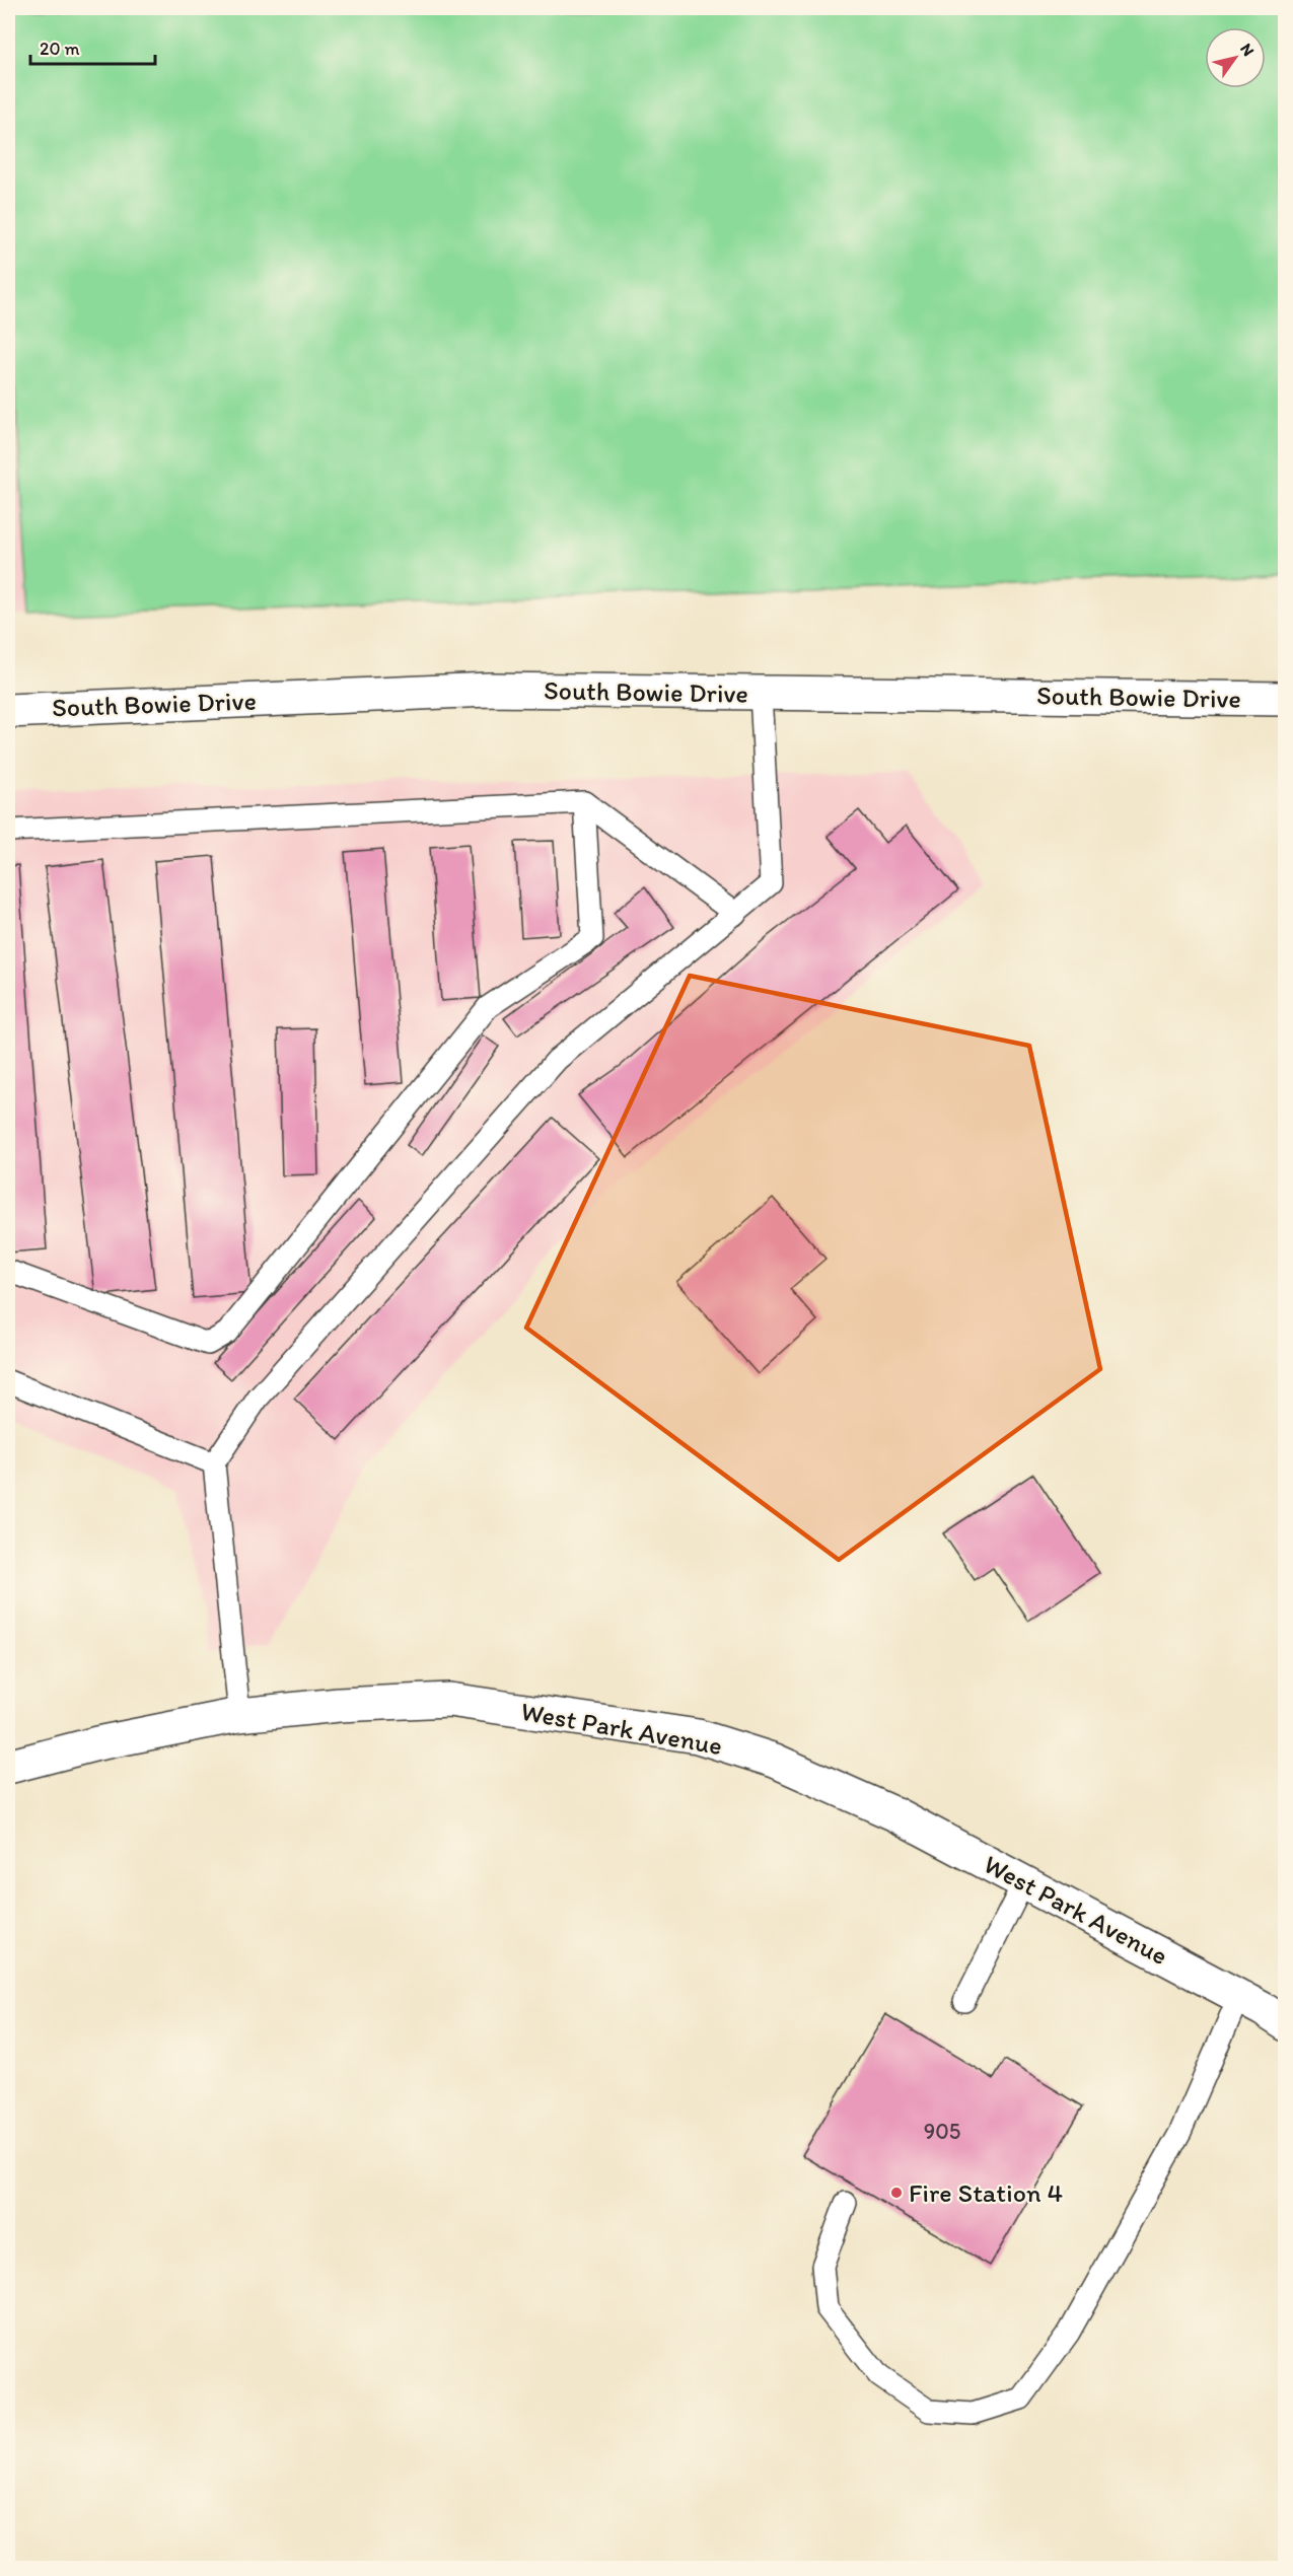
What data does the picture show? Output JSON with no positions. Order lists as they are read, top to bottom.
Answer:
{
  "streets": {
    "street": ["South Bowie Drive", "West Park Avenue"]
  },
  "places": ["Fire Station 4"],
  "house_numbers": ["905"],
  "scale_bar": "20 m",
  "north": "top right"
}
